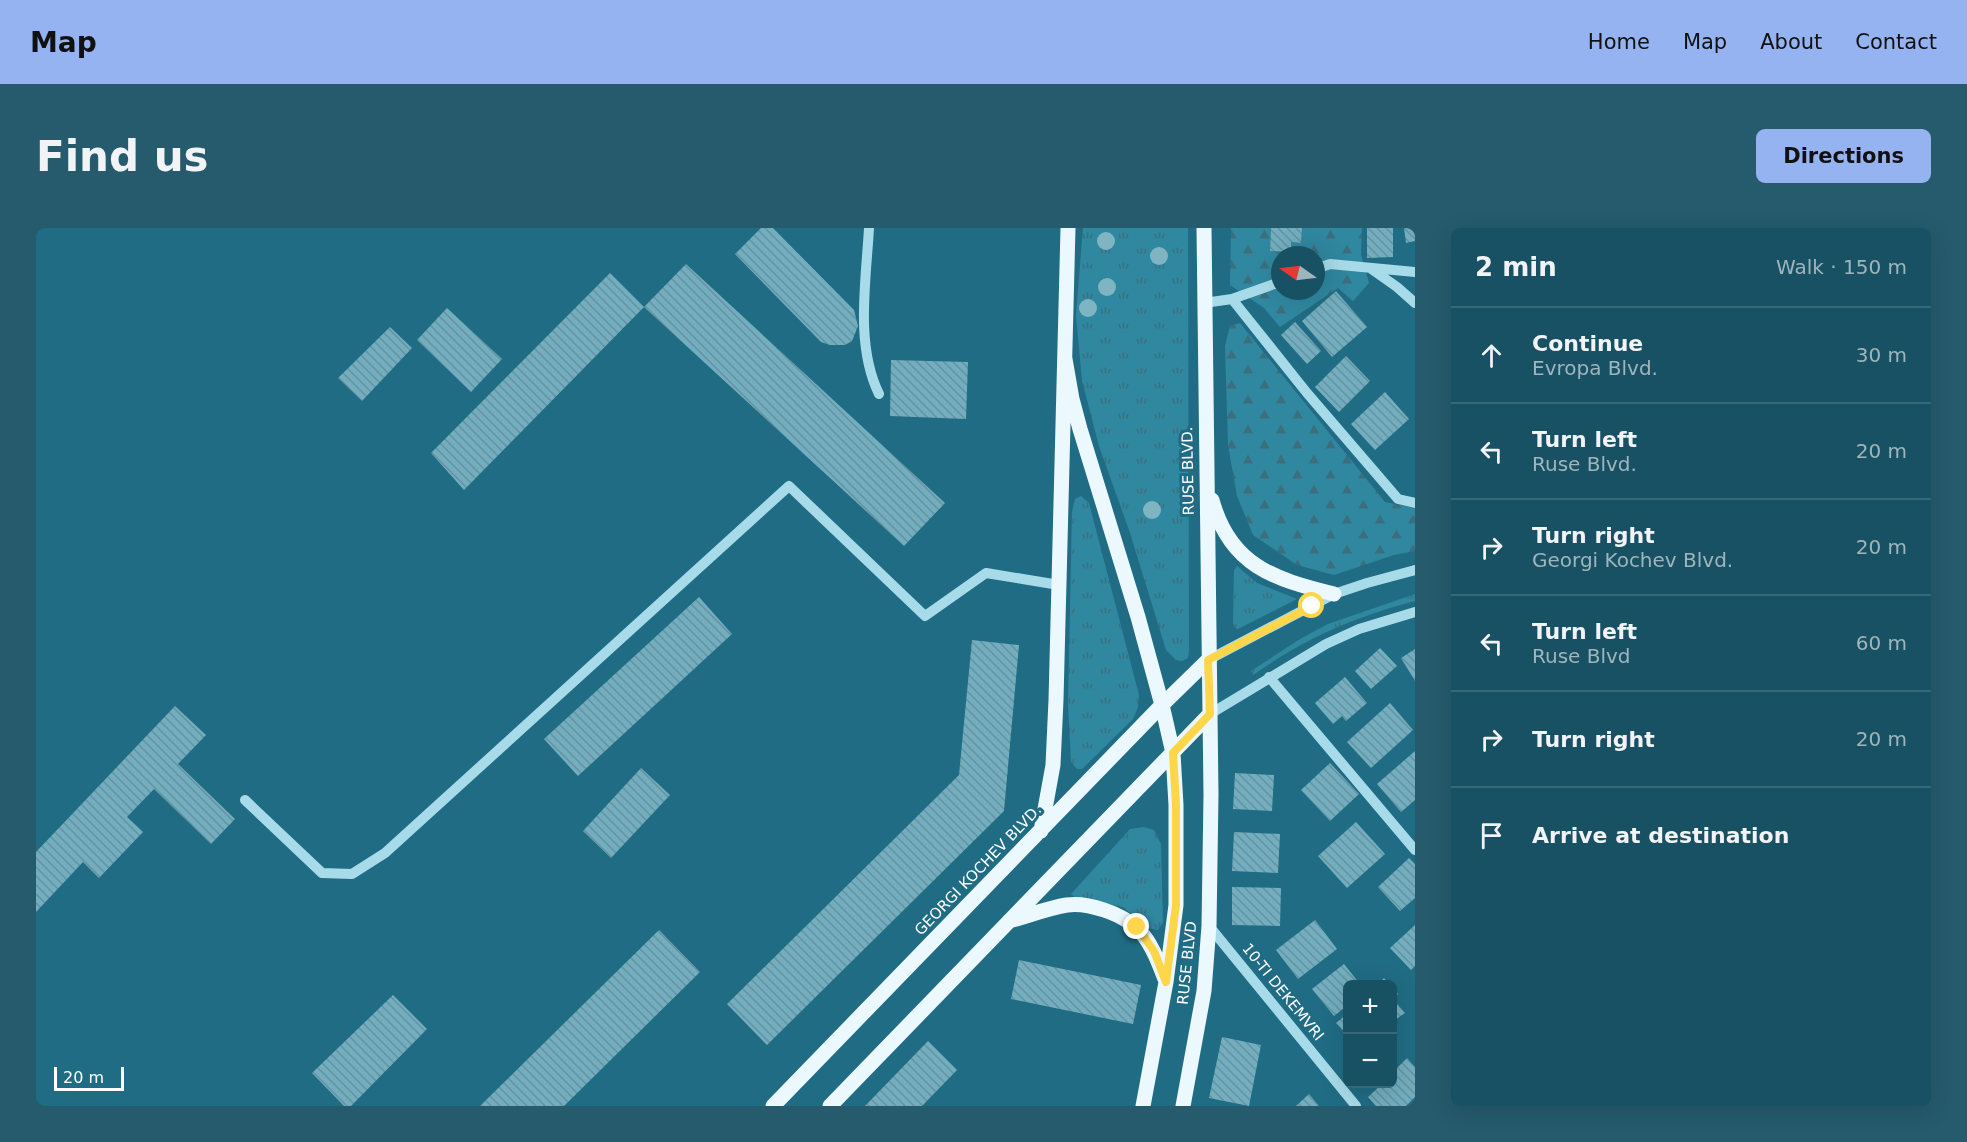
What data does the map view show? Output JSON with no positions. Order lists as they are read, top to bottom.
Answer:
{
  "streets": {
    "main road": ["RUSE BLVD.", "GEORGI KOCHEV BLVD.", "RUSE BLVD"],
    "street": ["10-TI DEKEMVRI"]
  },
  "crossings": [
    ["RUSE BLVD.", "GEORGI KOCHEV BLVD."],
    ["RUSE BLVD.", "RUSE BLVD"],
    ["RUSE BLVD", "10-TI DEKEMVRI"]
  ],
  "scale_bar": "20 m",
  "north": "left",
  "page": {
    "header": "Map",
    "nav": [
      "Home",
      "Map",
      "About",
      "Contact"
    ],
    "buttons": "Directions",
    "title": "Find us",
    "heading": ["2 min", "Walk · 150 m"],
    "list": [
      ["Continue", "Evropa Blvd.", "30 m"],
      ["Turn left", "Ruse Blvd.", "20 m"],
      ["Turn right", "Georgi Kochev Blvd.", "20 m"],
      ["Turn left", "Ruse Blvd", "60 m"],
      ["Turn right", "20 m"],
      "Arrive at destination"
    ],
    "map_buttons": ["+", "−"],
    "scale": "20 m"
  }
}
